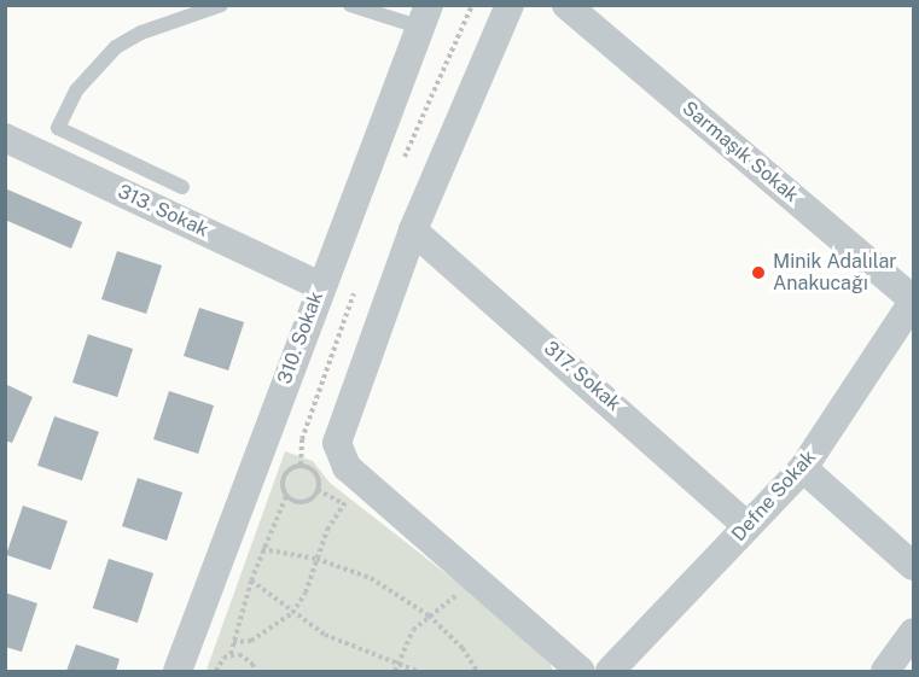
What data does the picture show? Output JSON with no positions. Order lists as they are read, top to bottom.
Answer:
{
  "streets": {
    "street": [
      "Sarmaşık Sokak",
      "313. Sokak",
      "310. Sokak",
      "317. Sokak",
      "Defne Sokak"
    ]
  },
  "crossings": [
    ["Sarmaşık Sokak", "Defne Sokak"],
    ["313. Sokak", "310. Sokak"],
    ["317. Sokak", "Defne Sokak"]
  ],
  "places": ["Minik Adalılar Anakucağı"]
}
